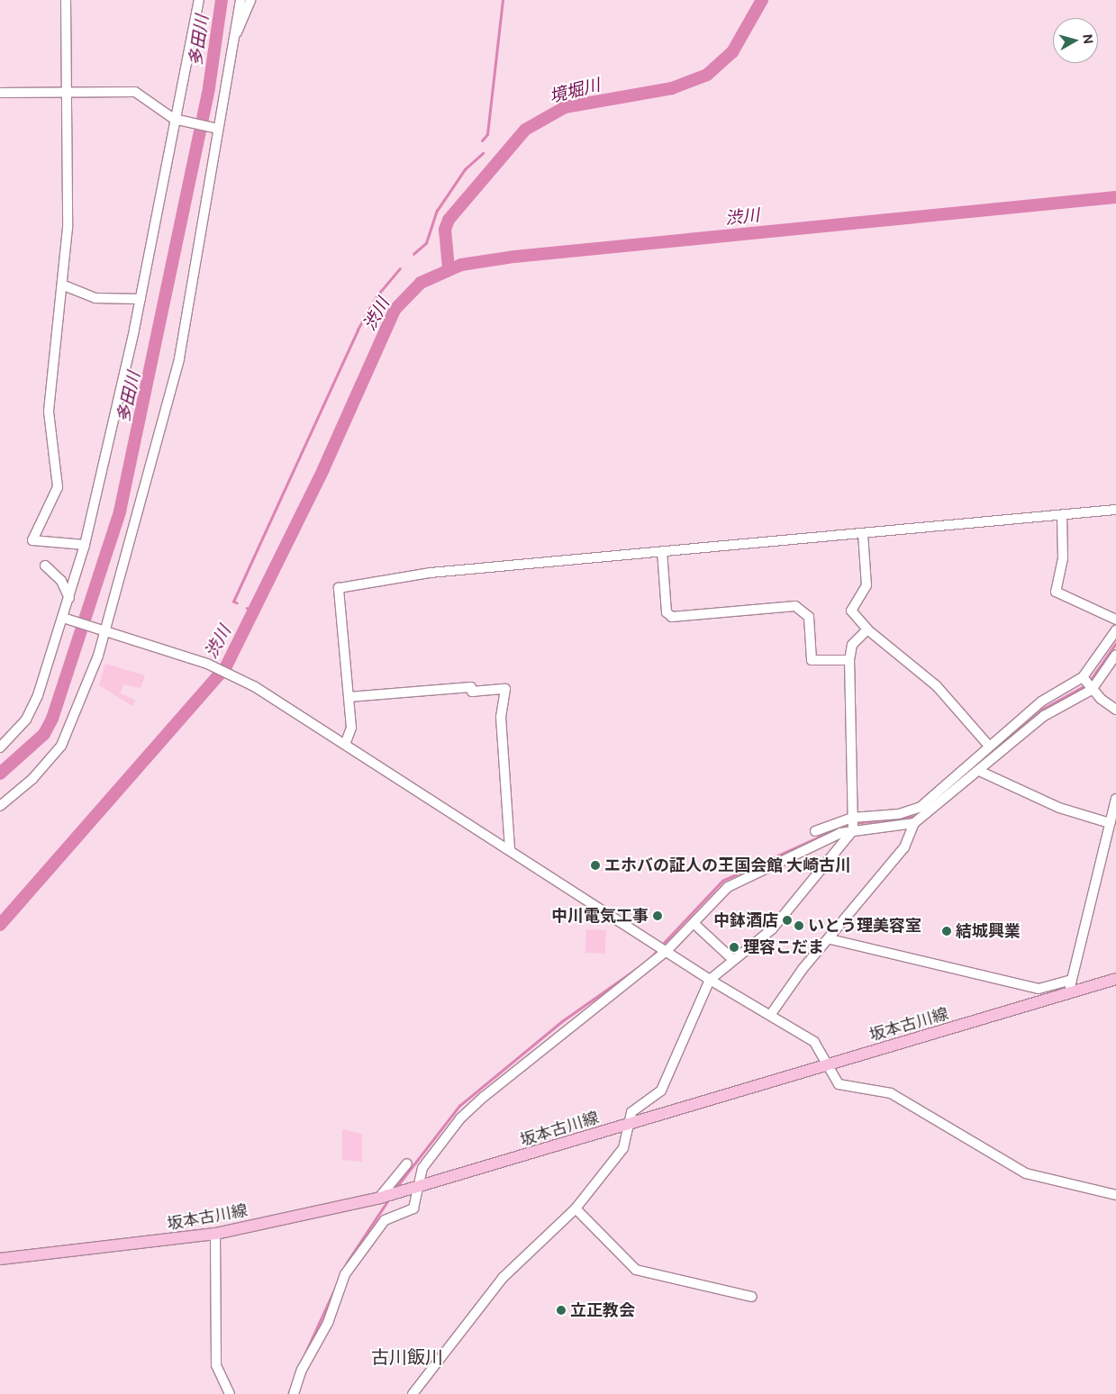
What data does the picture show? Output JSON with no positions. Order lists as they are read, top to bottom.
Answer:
{
  "streets": {
    "main road": ["坂本古川線"]
  },
  "districts": ["古川飯川"],
  "water": ["多田川", "境堀川", "渋川"],
  "places": [
    "エホバの証人の王国会館 大崎古川",
    "中川電気工事",
    "中鉢酒店",
    "いとう理美容室",
    "結城興業",
    "理容こだま",
    "立正教会"
  ],
  "north": "right"
}
